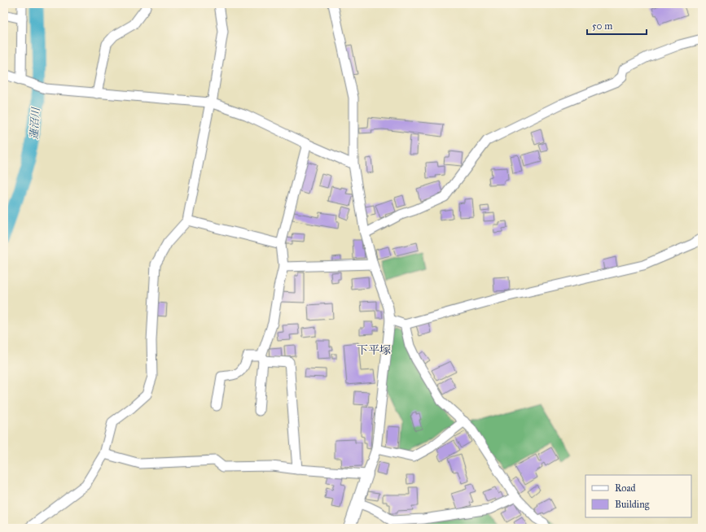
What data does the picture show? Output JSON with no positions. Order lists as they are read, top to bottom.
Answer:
{
  "districts": ["下平塚"],
  "water": ["蓮沼川"],
  "legend": ["Road", "Building"],
  "scale_bar": "50 m"
}
